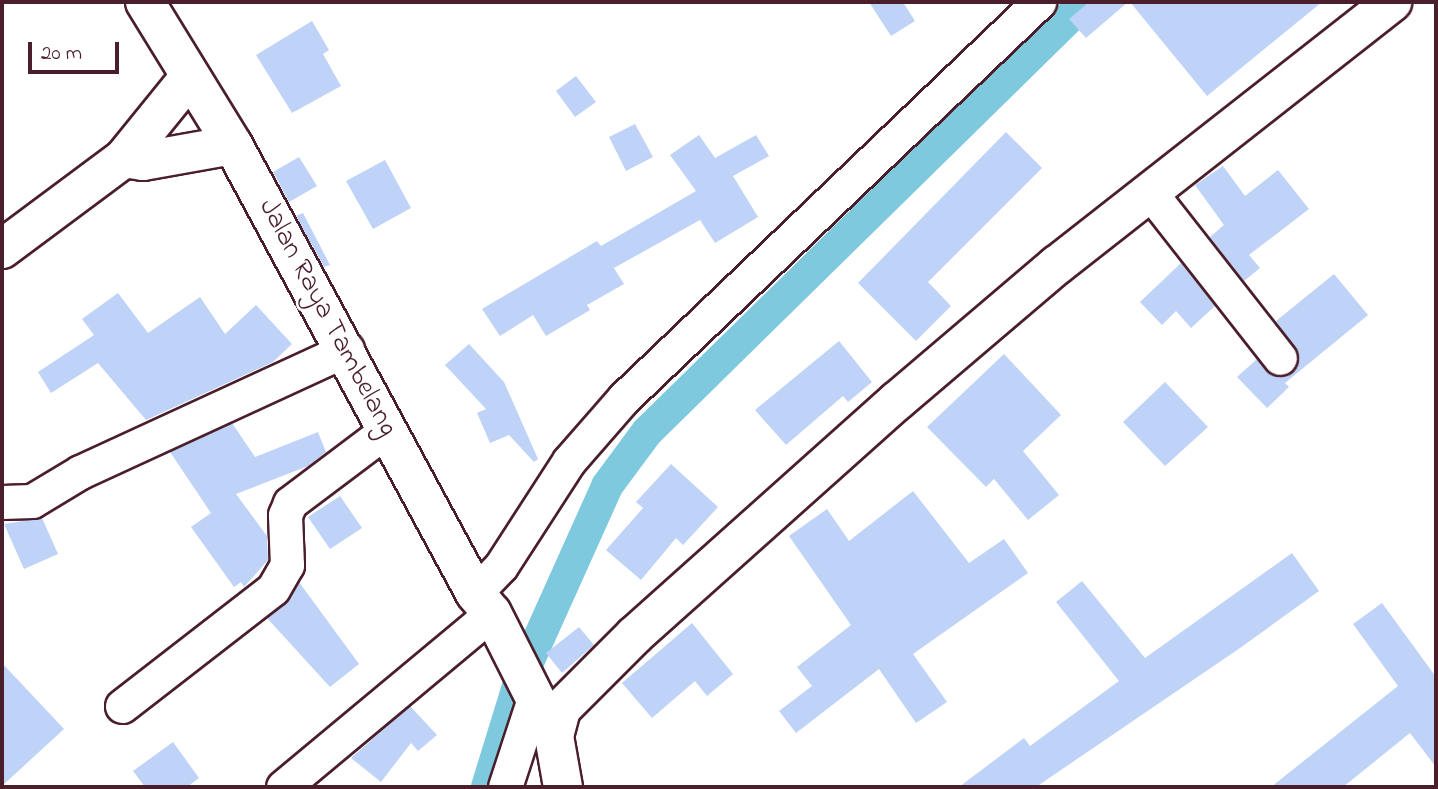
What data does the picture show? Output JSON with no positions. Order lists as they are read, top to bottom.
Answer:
{
  "streets": {
    "main road": ["Jalan Raya Tambelang"]
  },
  "scale_bar": "20 m"
}
